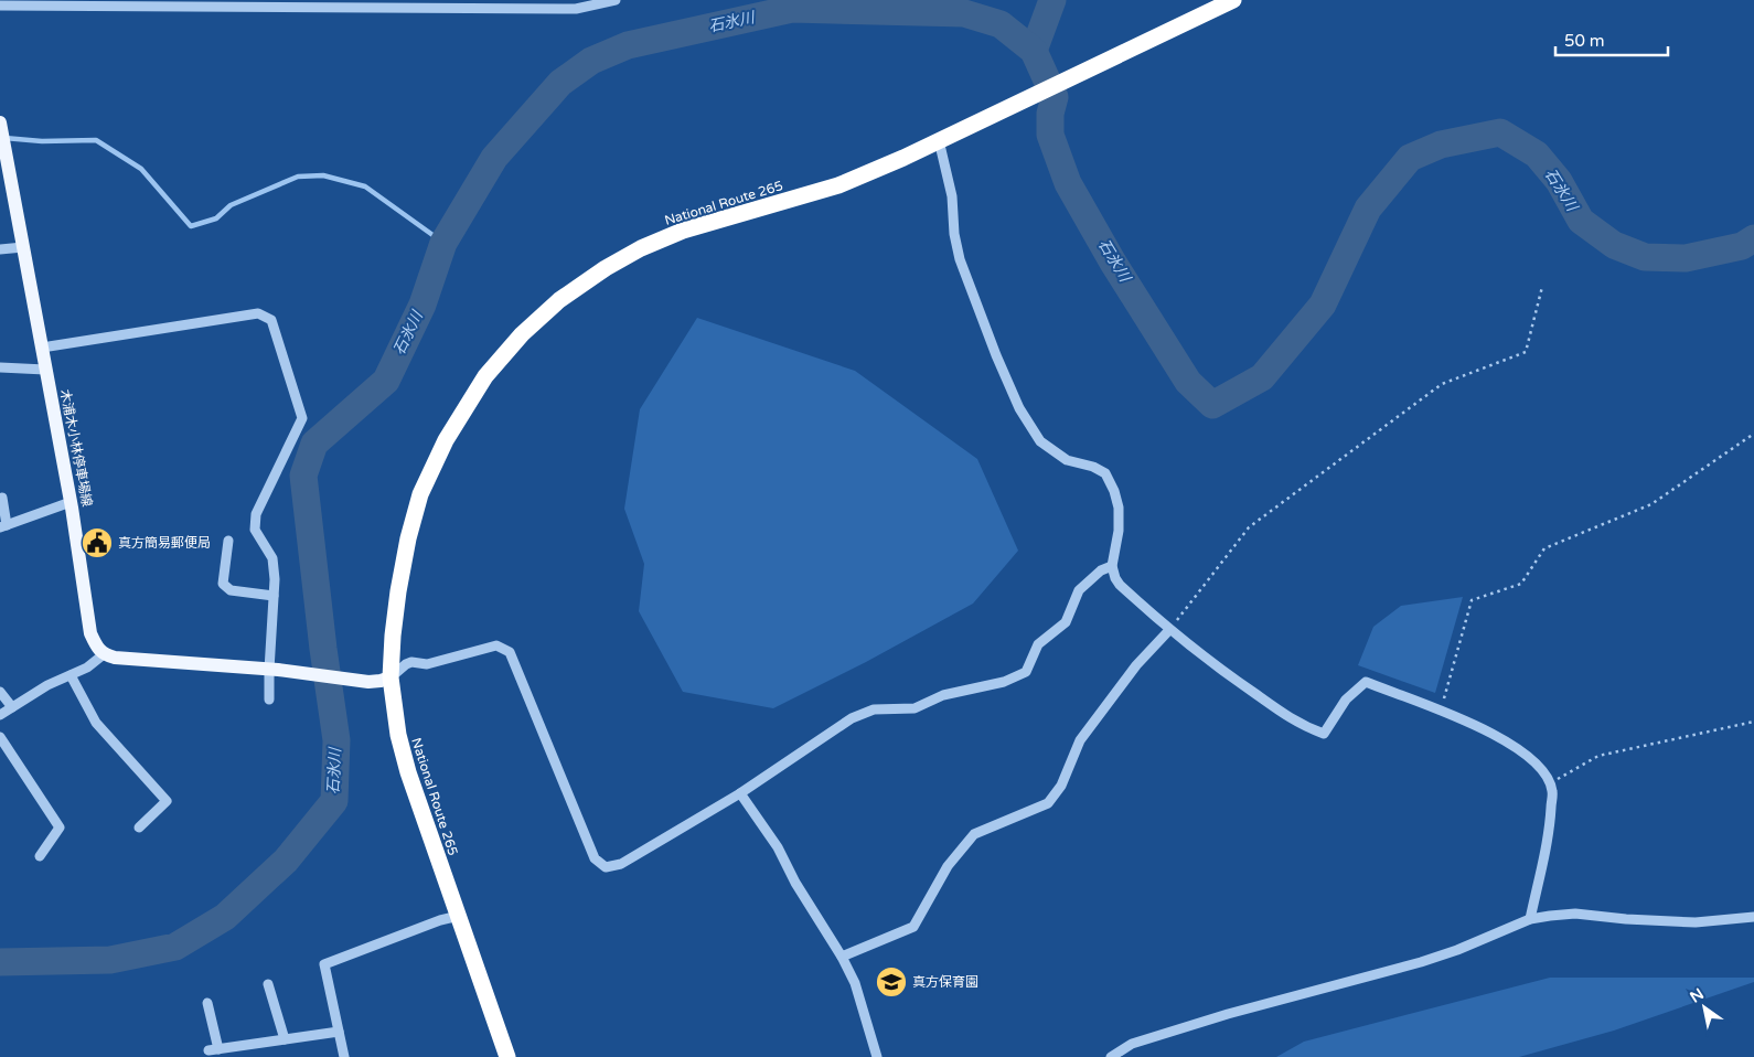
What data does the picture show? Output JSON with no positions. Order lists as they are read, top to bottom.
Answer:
{
  "streets": {
    "highway": ["National Route 265"],
    "main road": ["木浦木小林停車場線"]
  },
  "water": ["石氷川"],
  "places": {
    "public building": ["真方簡易郵便局"],
    "school or university": ["真方保育園"]
  },
  "scale_bar": "50 m",
  "north": "top left"
}
